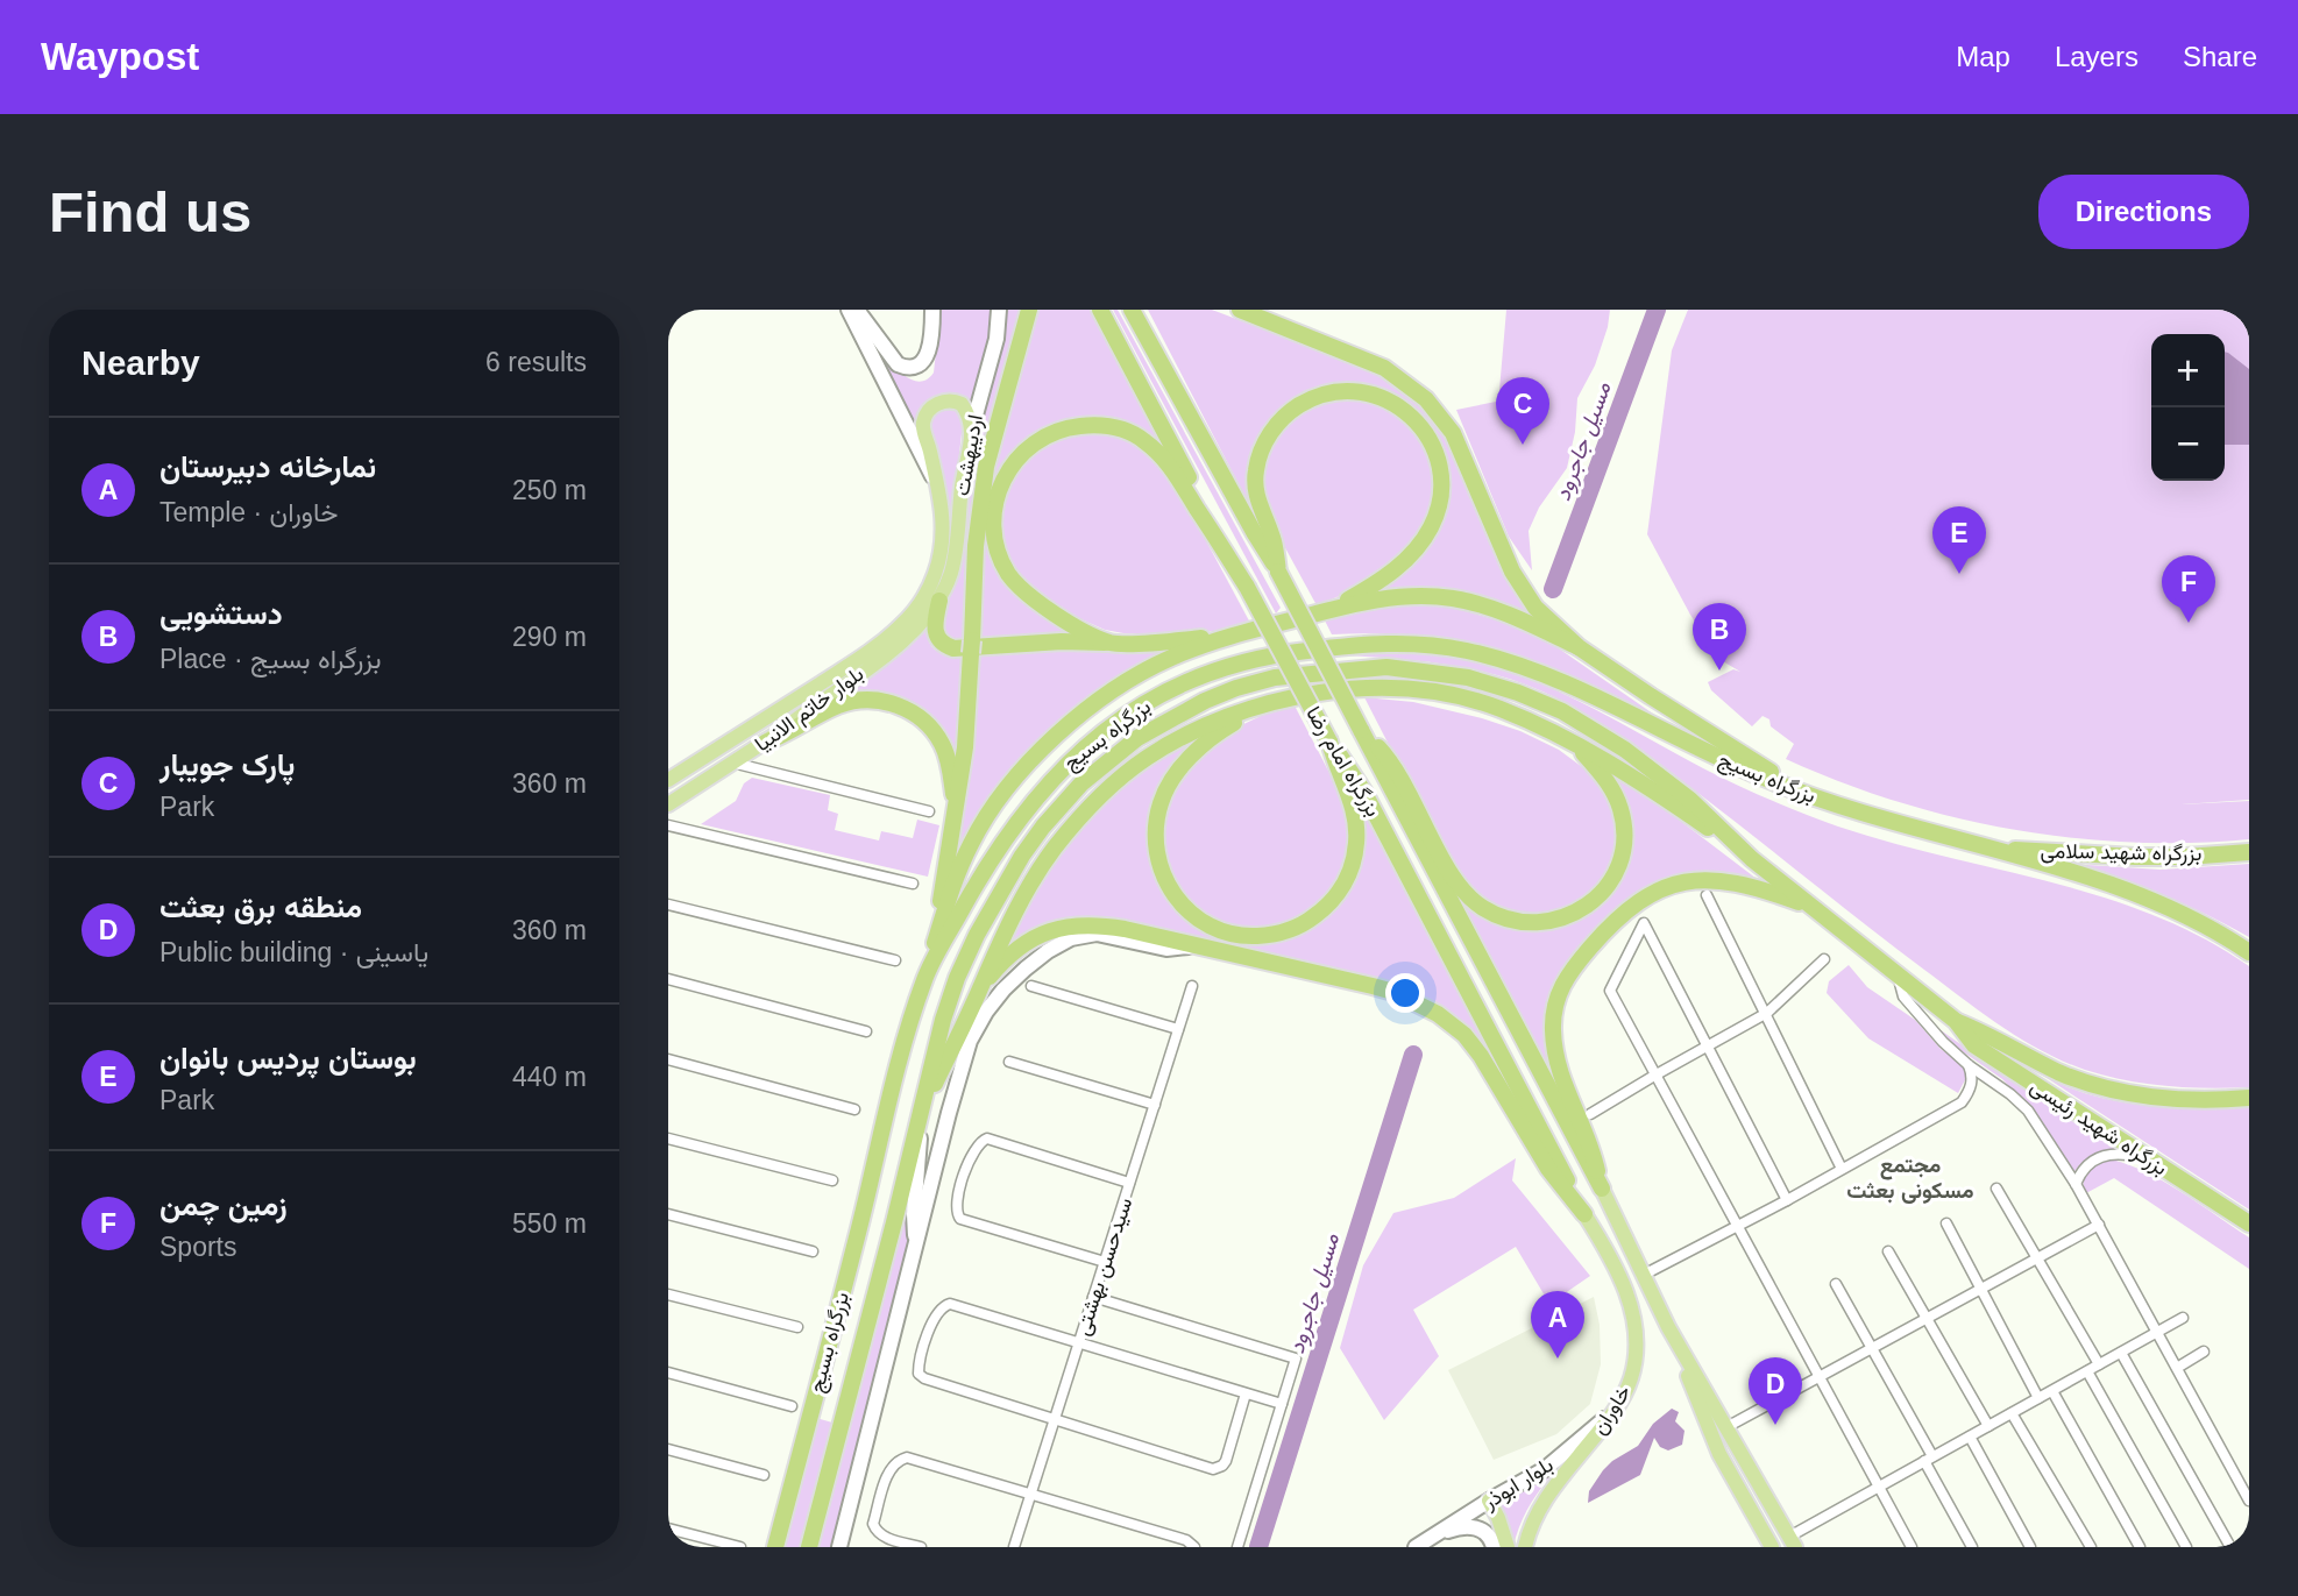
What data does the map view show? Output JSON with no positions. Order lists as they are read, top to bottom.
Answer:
{
  "streets": {
    "highway": [
      "بزرگراه بسیج",
      "بزرگراه امام رضا",
      "بزرگراه شهید سلامی",
      "بزرگراه شهید رئیسی"
    ],
    "main road": [
      "اردیبهشت",
      "بلوار خاتم الانبیا",
      "خاوران",
      "بلوار ابوذر"
    ],
    "street": ["سیدحسن بهشتی"]
  },
  "crossings": [
    ["اردیبهشت", "بلوار خاتم الانبیا"],
    ["بزرگراه بسیج", "بزرگراه شهید سلامی"],
    ["بزرگراه بسیج", "بزرگراه شهید رئیسی"],
    ["بزرگراه امام رضا", "خاوران"],
    ["خاوران", "بلوار ابوذر"]
  ],
  "districts": ["مجتمع مسکونی بعثت"],
  "water": ["مسیل جاجرود"],
  "page": {
    "header": "Waypost",
    "nav": ["Map", "Layers", "Share"],
    "buttons": "Directions",
    "title": "Find us",
    "heading": ["Nearby", "6 results"],
    "map_buttons": ["+", "−"],
    "pins": [
      "C",
      "E",
      "F",
      "B",
      "A",
      "D"
    ],
    "list": [
      {
        "mark": "A",
        "name": "نمارخانه دبیرستان",
        "note": "Temple · خاوران",
        "value": "250 m"
      },
      {
        "mark": "B",
        "name": "دستشویی",
        "note": "Place · بزرگراه بسیج",
        "value": "290 m"
      },
      {
        "mark": "C",
        "name": "پارک جویبار",
        "note": "Park",
        "value": "360 m"
      },
      {
        "mark": "D",
        "name": "منطقه برق بعثت",
        "note": "Public building · یاسینی",
        "value": "360 m"
      },
      {
        "mark": "E",
        "name": "بوستان پردیس بانوان",
        "note": "Park",
        "value": "440 m"
      },
      {
        "mark": "F",
        "name": "زمین چمن",
        "note": "Sports",
        "value": "550 m"
      }
    ]
  }
}
